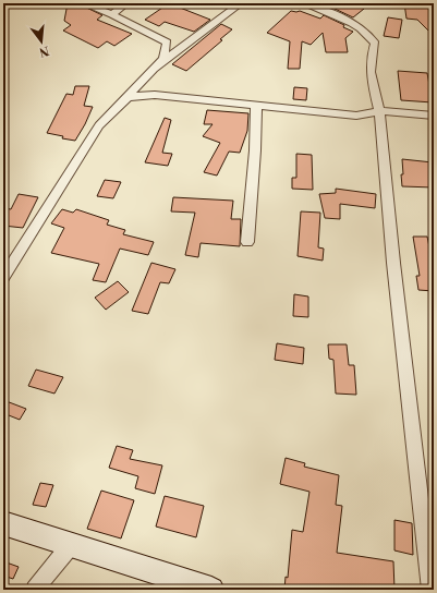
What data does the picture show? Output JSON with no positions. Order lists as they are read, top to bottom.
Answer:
{
  "north": "bottom"
}
